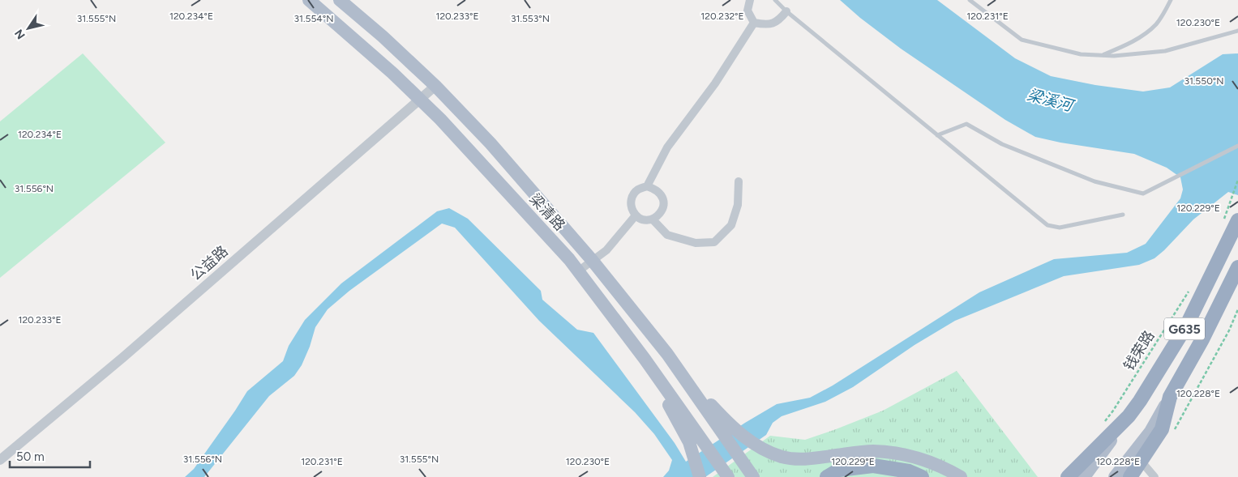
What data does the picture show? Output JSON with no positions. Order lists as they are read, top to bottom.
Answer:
{
  "streets": {
    "highway": ["G635"],
    "main road": ["梁清路"],
    "street": ["公益路"],
    "path": ["钱荣路"]
  },
  "crossings": [
    ["梁清路", "公益路"]
  ],
  "water": ["梁溪河"],
  "scale_bar": "50 m",
  "north": "bottom left",
  "coordinates": [
    "120.233°E",
    "120.232°E",
    "120.231°E",
    "120.234°E",
    "31.555°N",
    "31.554°N",
    "31.553°N",
    "120.230°E",
    "31.550°N",
    "31.556°N",
    "120.229°E",
    "120.228°E"
  ]
}
